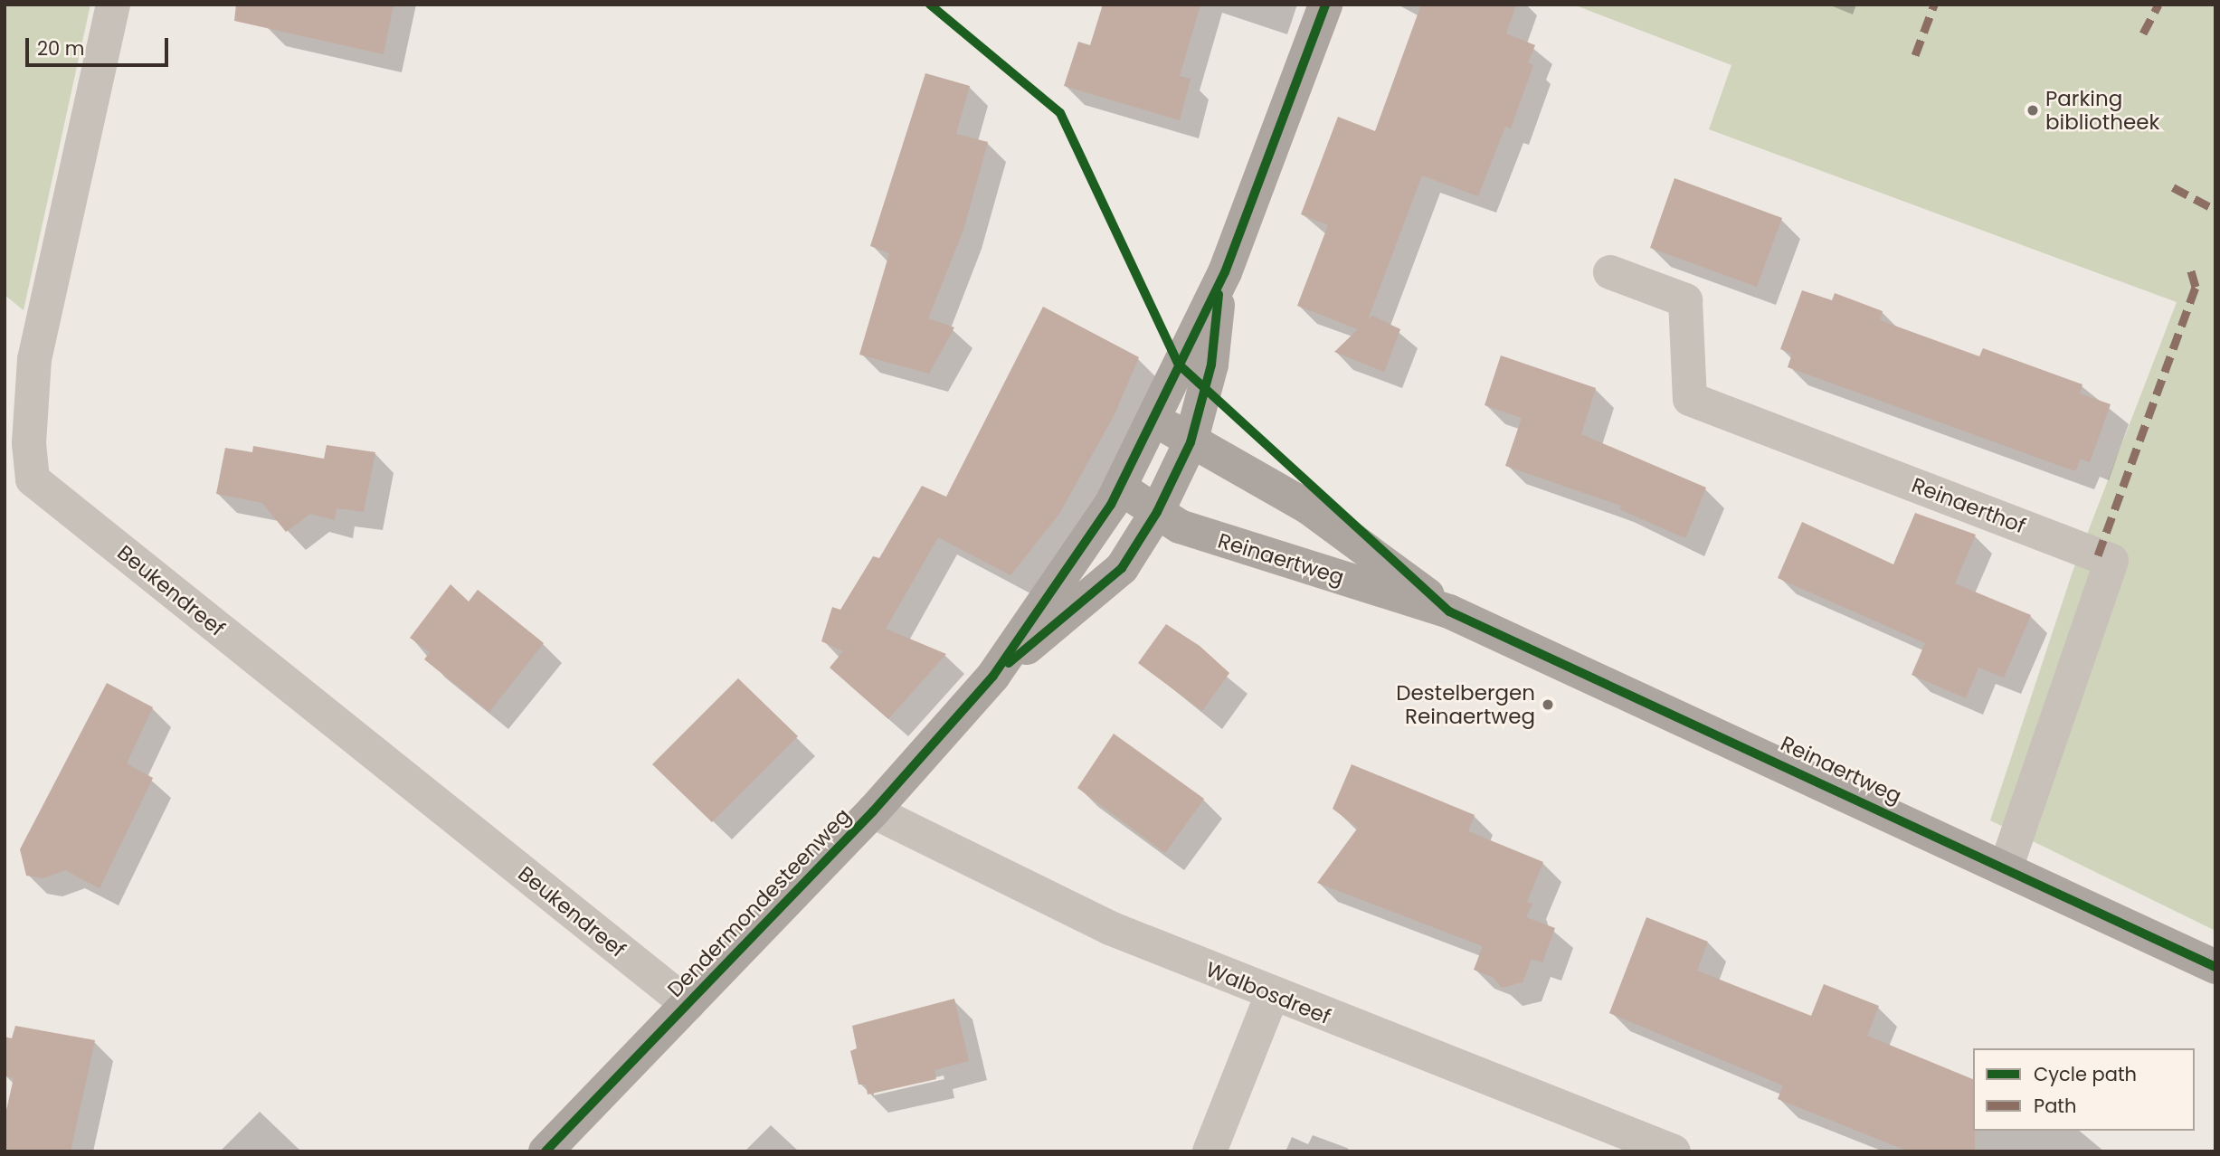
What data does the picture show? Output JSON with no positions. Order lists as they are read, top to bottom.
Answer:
{
  "streets": {
    "main road": ["Reinaertweg", "Dendermondesteenweg"],
    "street": ["Reinaerthof", "Beukendreef", "Walbosdreef"]
  },
  "crossings": [
    ["Reinaerthof", "Reinaertweg"],
    ["Reinaertweg", "Dendermondesteenweg"],
    ["Beukendreef", "Dendermondesteenweg"],
    ["Dendermondesteenweg", "Walbosdreef"]
  ],
  "places": ["Parking bibliotheek", "Destelbergen Reinaertweg"],
  "legend": ["Cycle path", "Path"],
  "scale_bar": "20 m"
}
